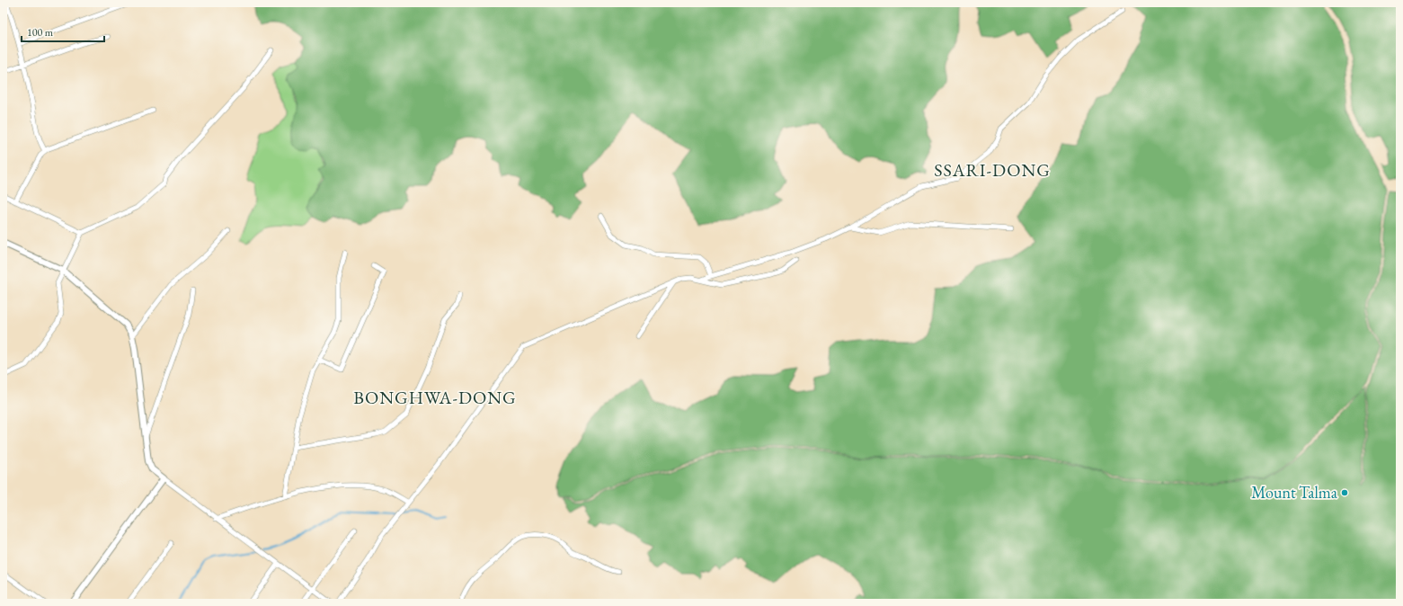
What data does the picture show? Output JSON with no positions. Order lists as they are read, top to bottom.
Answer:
{
  "districts": ["SSARI-DONG", "BONGHWA-DONG"],
  "places": ["Mount Talma"],
  "scale_bar": "100 m"
}
